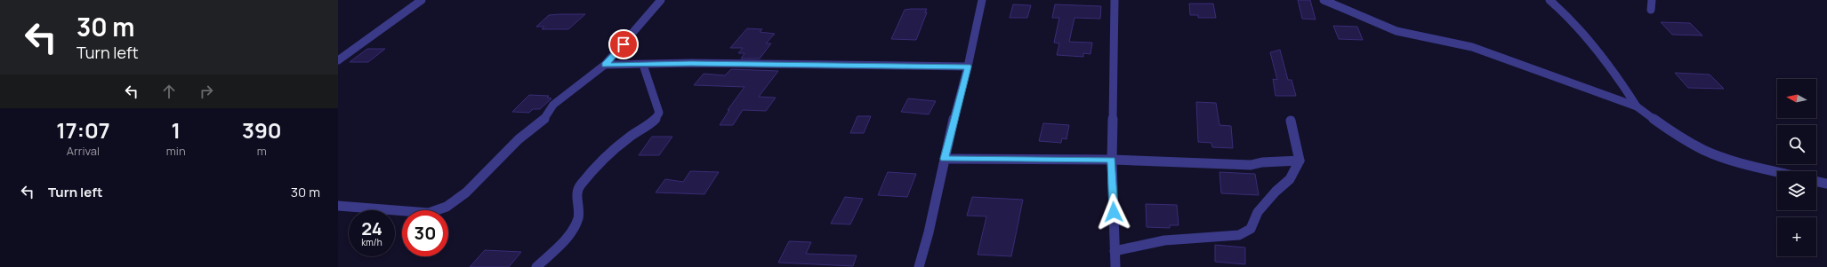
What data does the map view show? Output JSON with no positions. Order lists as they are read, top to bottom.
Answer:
{
  "north": "left",
  "page": {
    "turn": ["30 m", "Turn left"],
    "map_buttons": "+",
    "eta": [
      "17:07",
      "Arrival",
      "1",
      "min",
      "390",
      "m"
    ],
    "list": [
      {
        "name": "Turn left",
        "value": "30 m"
      }
    ],
    "speed": "24 km/h",
    "limit": "30"
  }
}
